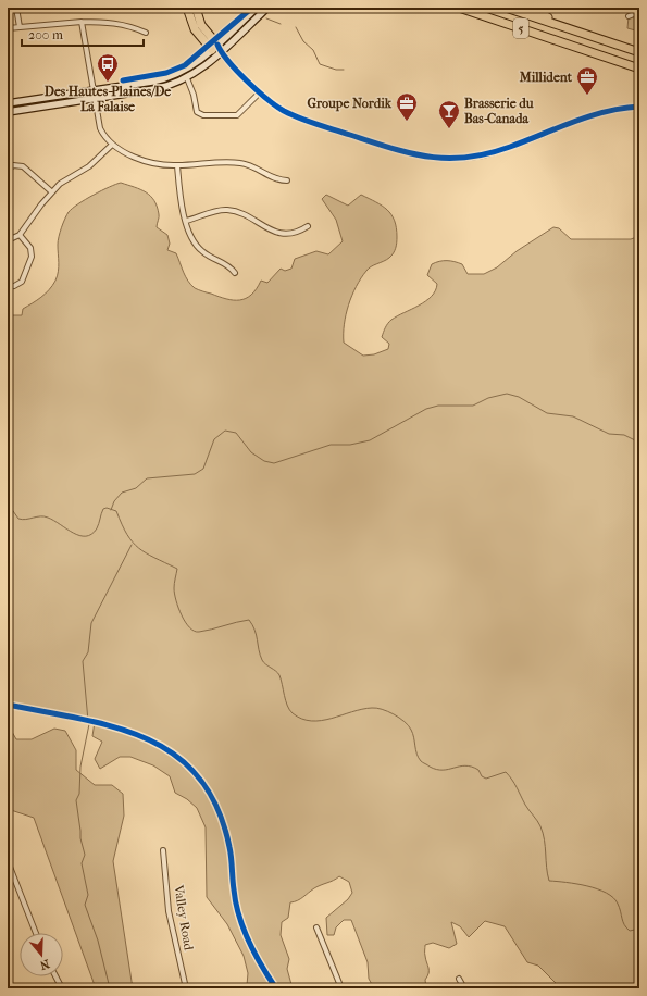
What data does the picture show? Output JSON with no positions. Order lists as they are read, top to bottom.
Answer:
{
  "streets": {
    "highway": ["5"],
    "street": ["Valley Road"]
  },
  "places": {
    "bus stop": ["Des Hautes-Plaines/De La Falaise"],
    "office": ["Millident", "Groupe Nordik"],
    "bar": ["Brasserie du Bas-Canada"]
  },
  "scale_bar": "200 m",
  "north": "bottom"
}
